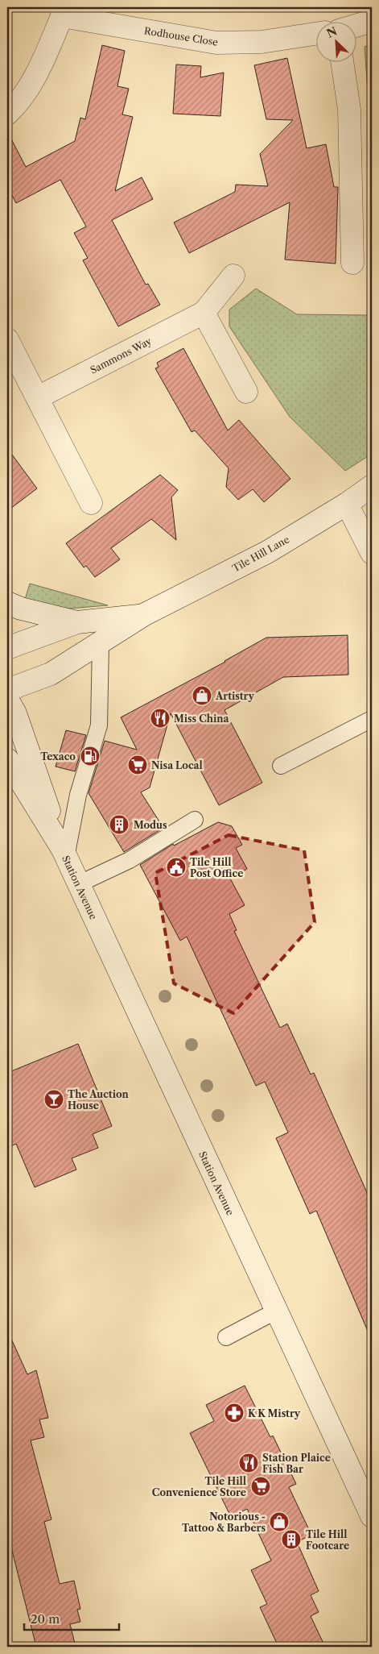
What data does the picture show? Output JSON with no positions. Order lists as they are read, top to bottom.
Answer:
{
  "streets": {
    "street": [
      "Rodhouse Close",
      "Sammons Way",
      "Tile Hill Lane",
      "Station Avenue"
    ]
  },
  "places": {
    "shop": ["Artistry", "Notorious - Tattoo & Barbers"],
    "restaurant": ["Miss China", "Station Plaice Fish Bar"],
    "fuel station": ["Texaco"],
    "supermarket": ["Nisa Local", "Tile Hill Convenience Store"],
    "building": ["Modus", "Tile Hill Footcare"],
    "public building": ["Tile Hill Post Office"],
    "bar": ["The Auction House"],
    "pharmacy": ["K K Mistry"]
  },
  "scale_bar": "20 m",
  "north": "top left"
}
